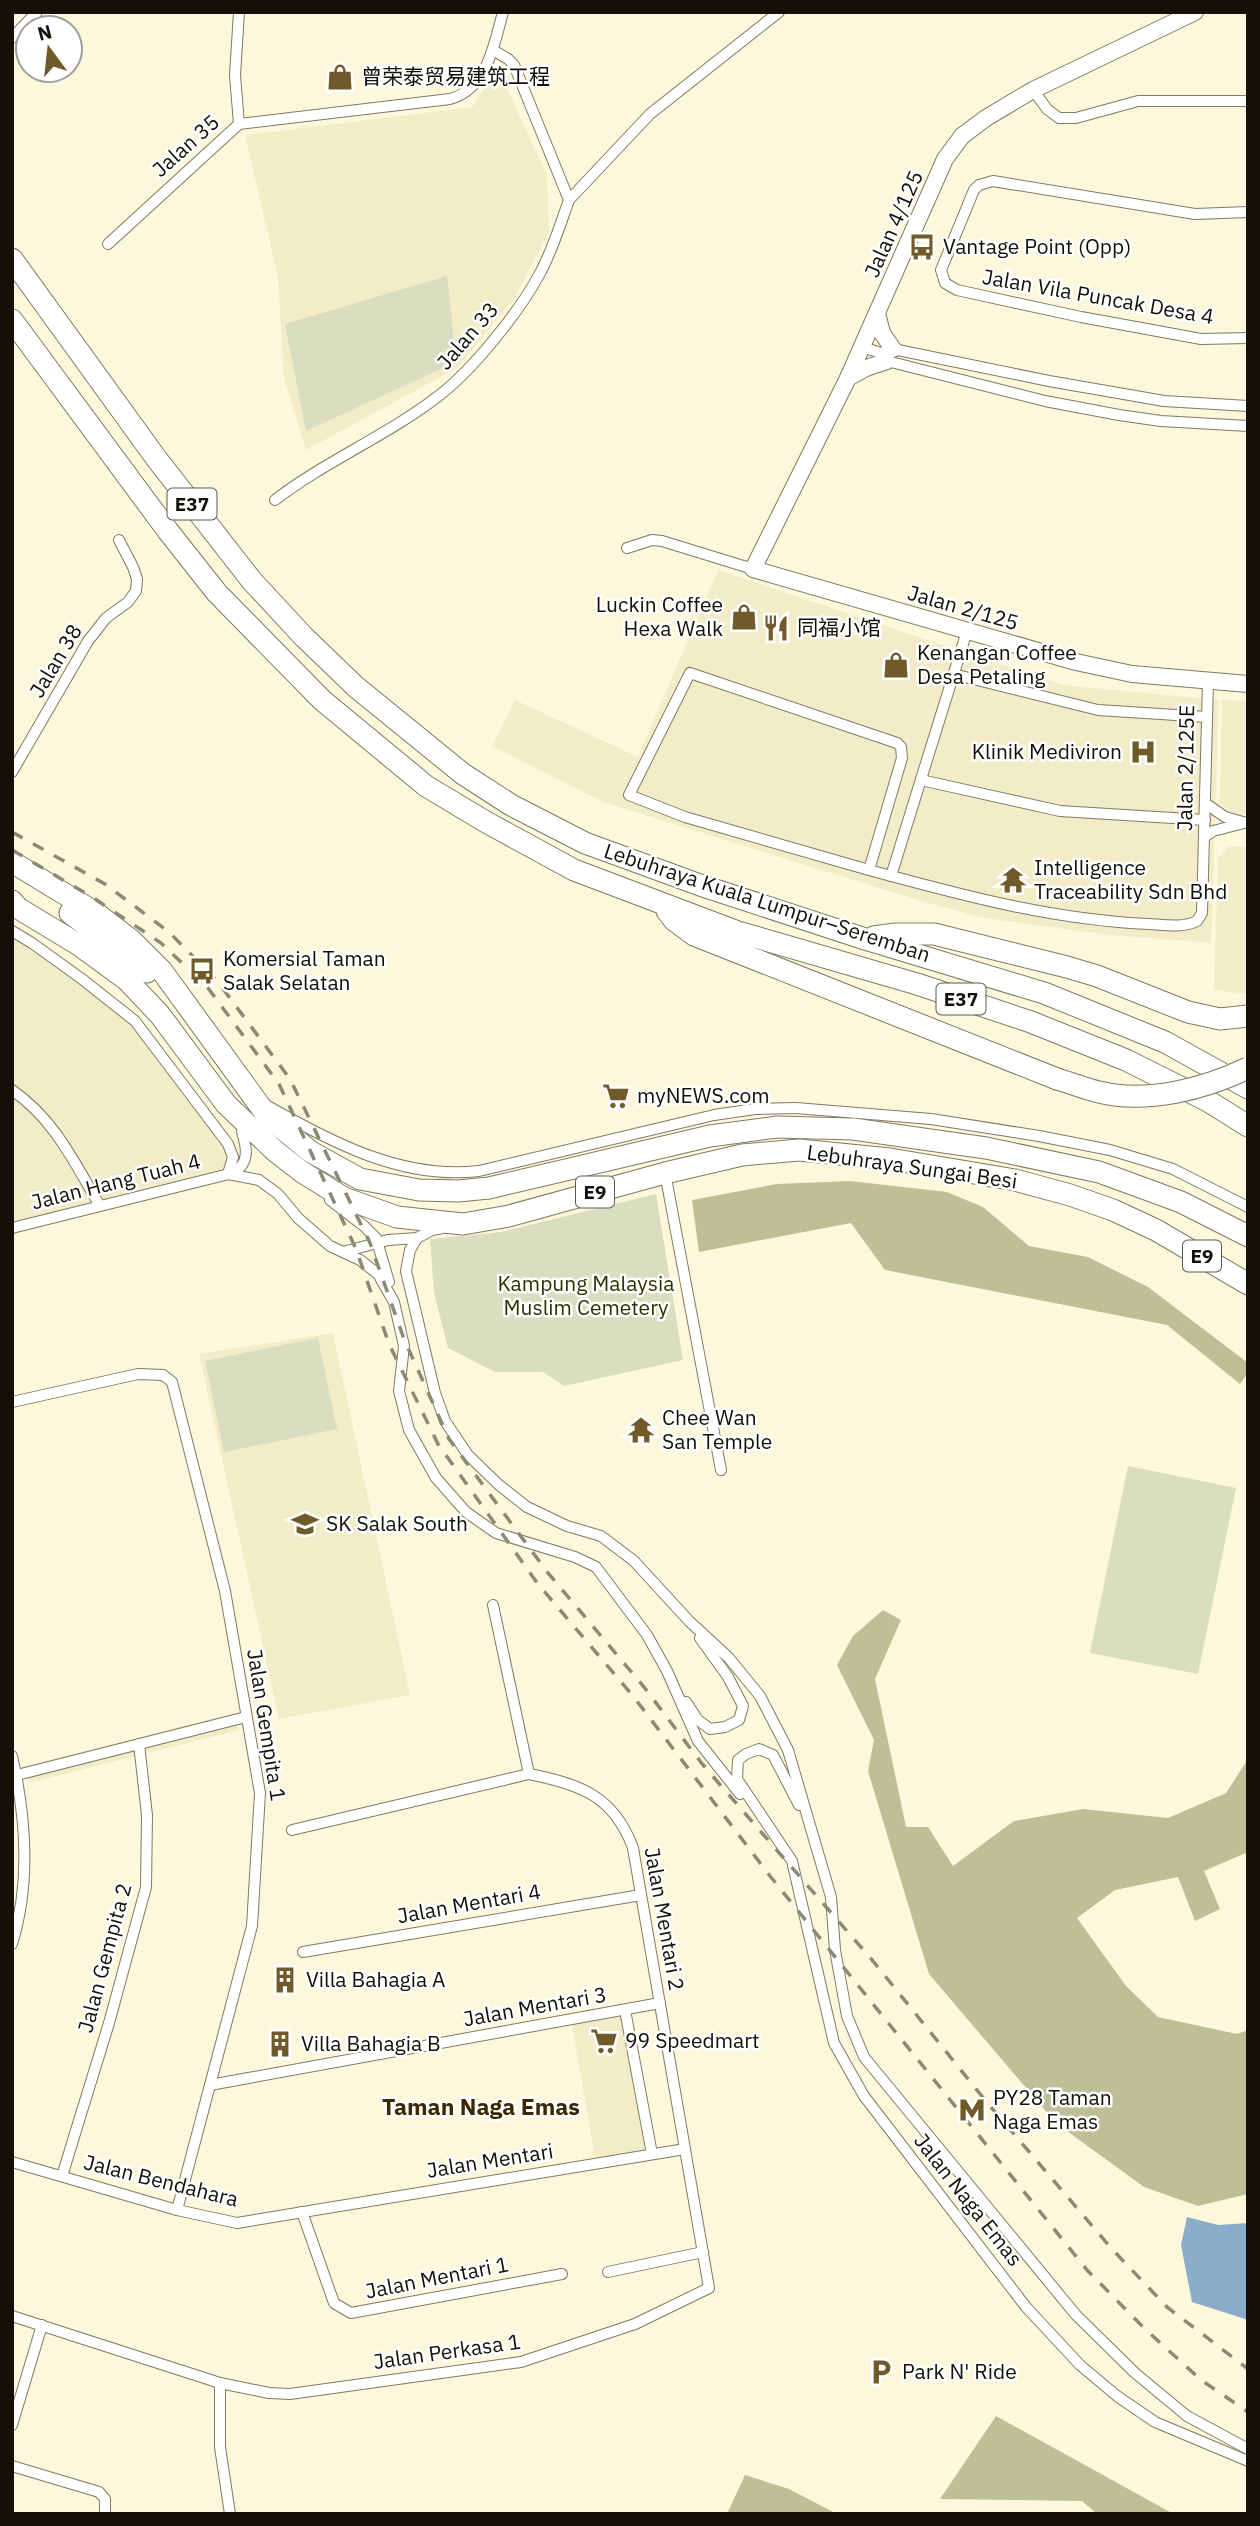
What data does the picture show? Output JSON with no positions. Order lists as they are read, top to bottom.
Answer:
{
  "streets": {
    "highway": [
      "E37",
      "Lebuhraya Kuala Lumpur–Seremban",
      "Lebuhraya Sungai Besi",
      "E9"
    ],
    "street": [
      "Jalan 35",
      "Jalan 4/125",
      "Jalan Vila Puncak Desa 4",
      "Jalan 33",
      "Jalan 2/125",
      "Jalan 38",
      "Jalan 2/125E",
      "Jalan Hang Tuah 4",
      "Jalan Gempita 1",
      "Jalan Mentari 4",
      "Jalan Mentari 2",
      "Jalan Gempita 2",
      "Jalan Mentari 3",
      "Jalan Mentari",
      "Jalan Bendahara",
      "Jalan Naga Emas",
      "Jalan Mentari 1",
      "Jalan Perkasa 1"
    ]
  },
  "crossings": [
    ["Jalan 4/125", "Jalan 2/125"],
    ["Jalan 2/125", "Jalan 2/125E"],
    ["Jalan Hang Tuah 4", "Jalan Naga Emas"],
    ["Jalan Gempita 1", "Jalan Mentari 3"],
    ["Jalan Gempita 1", "Jalan Bendahara"],
    ["Jalan Mentari 4", "Jalan Mentari 2"],
    ["Jalan Mentari 2", "Jalan Mentari 3"],
    ["Jalan Mentari 2", "Jalan Mentari"],
    ["Jalan Mentari 2", "Jalan Perkasa 1"],
    ["Jalan Gempita 2", "Jalan Bendahara"],
    ["Jalan Mentari", "Jalan Bendahara"],
    ["Jalan Mentari", "Jalan Mentari 1"],
    ["Jalan Bendahara", "Jalan Mentari 1"]
  ],
  "districts": ["Taman Naga Emas"],
  "parks": ["Kampung Malaysia Muslim Cemetery"],
  "places": {
    "shop": ["曾荣泰贸易建筑工程", "Luckin Coffee Hexa Walk", "Kenangan Coffee Desa Petaling"],
    "bus stop": ["Vantage Point (Opp)", "Komersial Taman Salak Selatan"],
    "restaurant": ["同福小馆"],
    "hospital": ["Klinik Mediviron"],
    "temple": ["Intelligence Traceability Sdn Bhd", "Chee Wan San Temple"],
    "supermarket": ["myNEWS.com", "99 Speedmart"],
    "school or university": ["SK Salak South"],
    "building": ["Villa Bahagia A", "Villa Bahagia B"],
    "metro station": ["PY28 Taman Naga Emas"],
    "parking": ["Park N' Ride"]
  },
  "north": "top"
}
